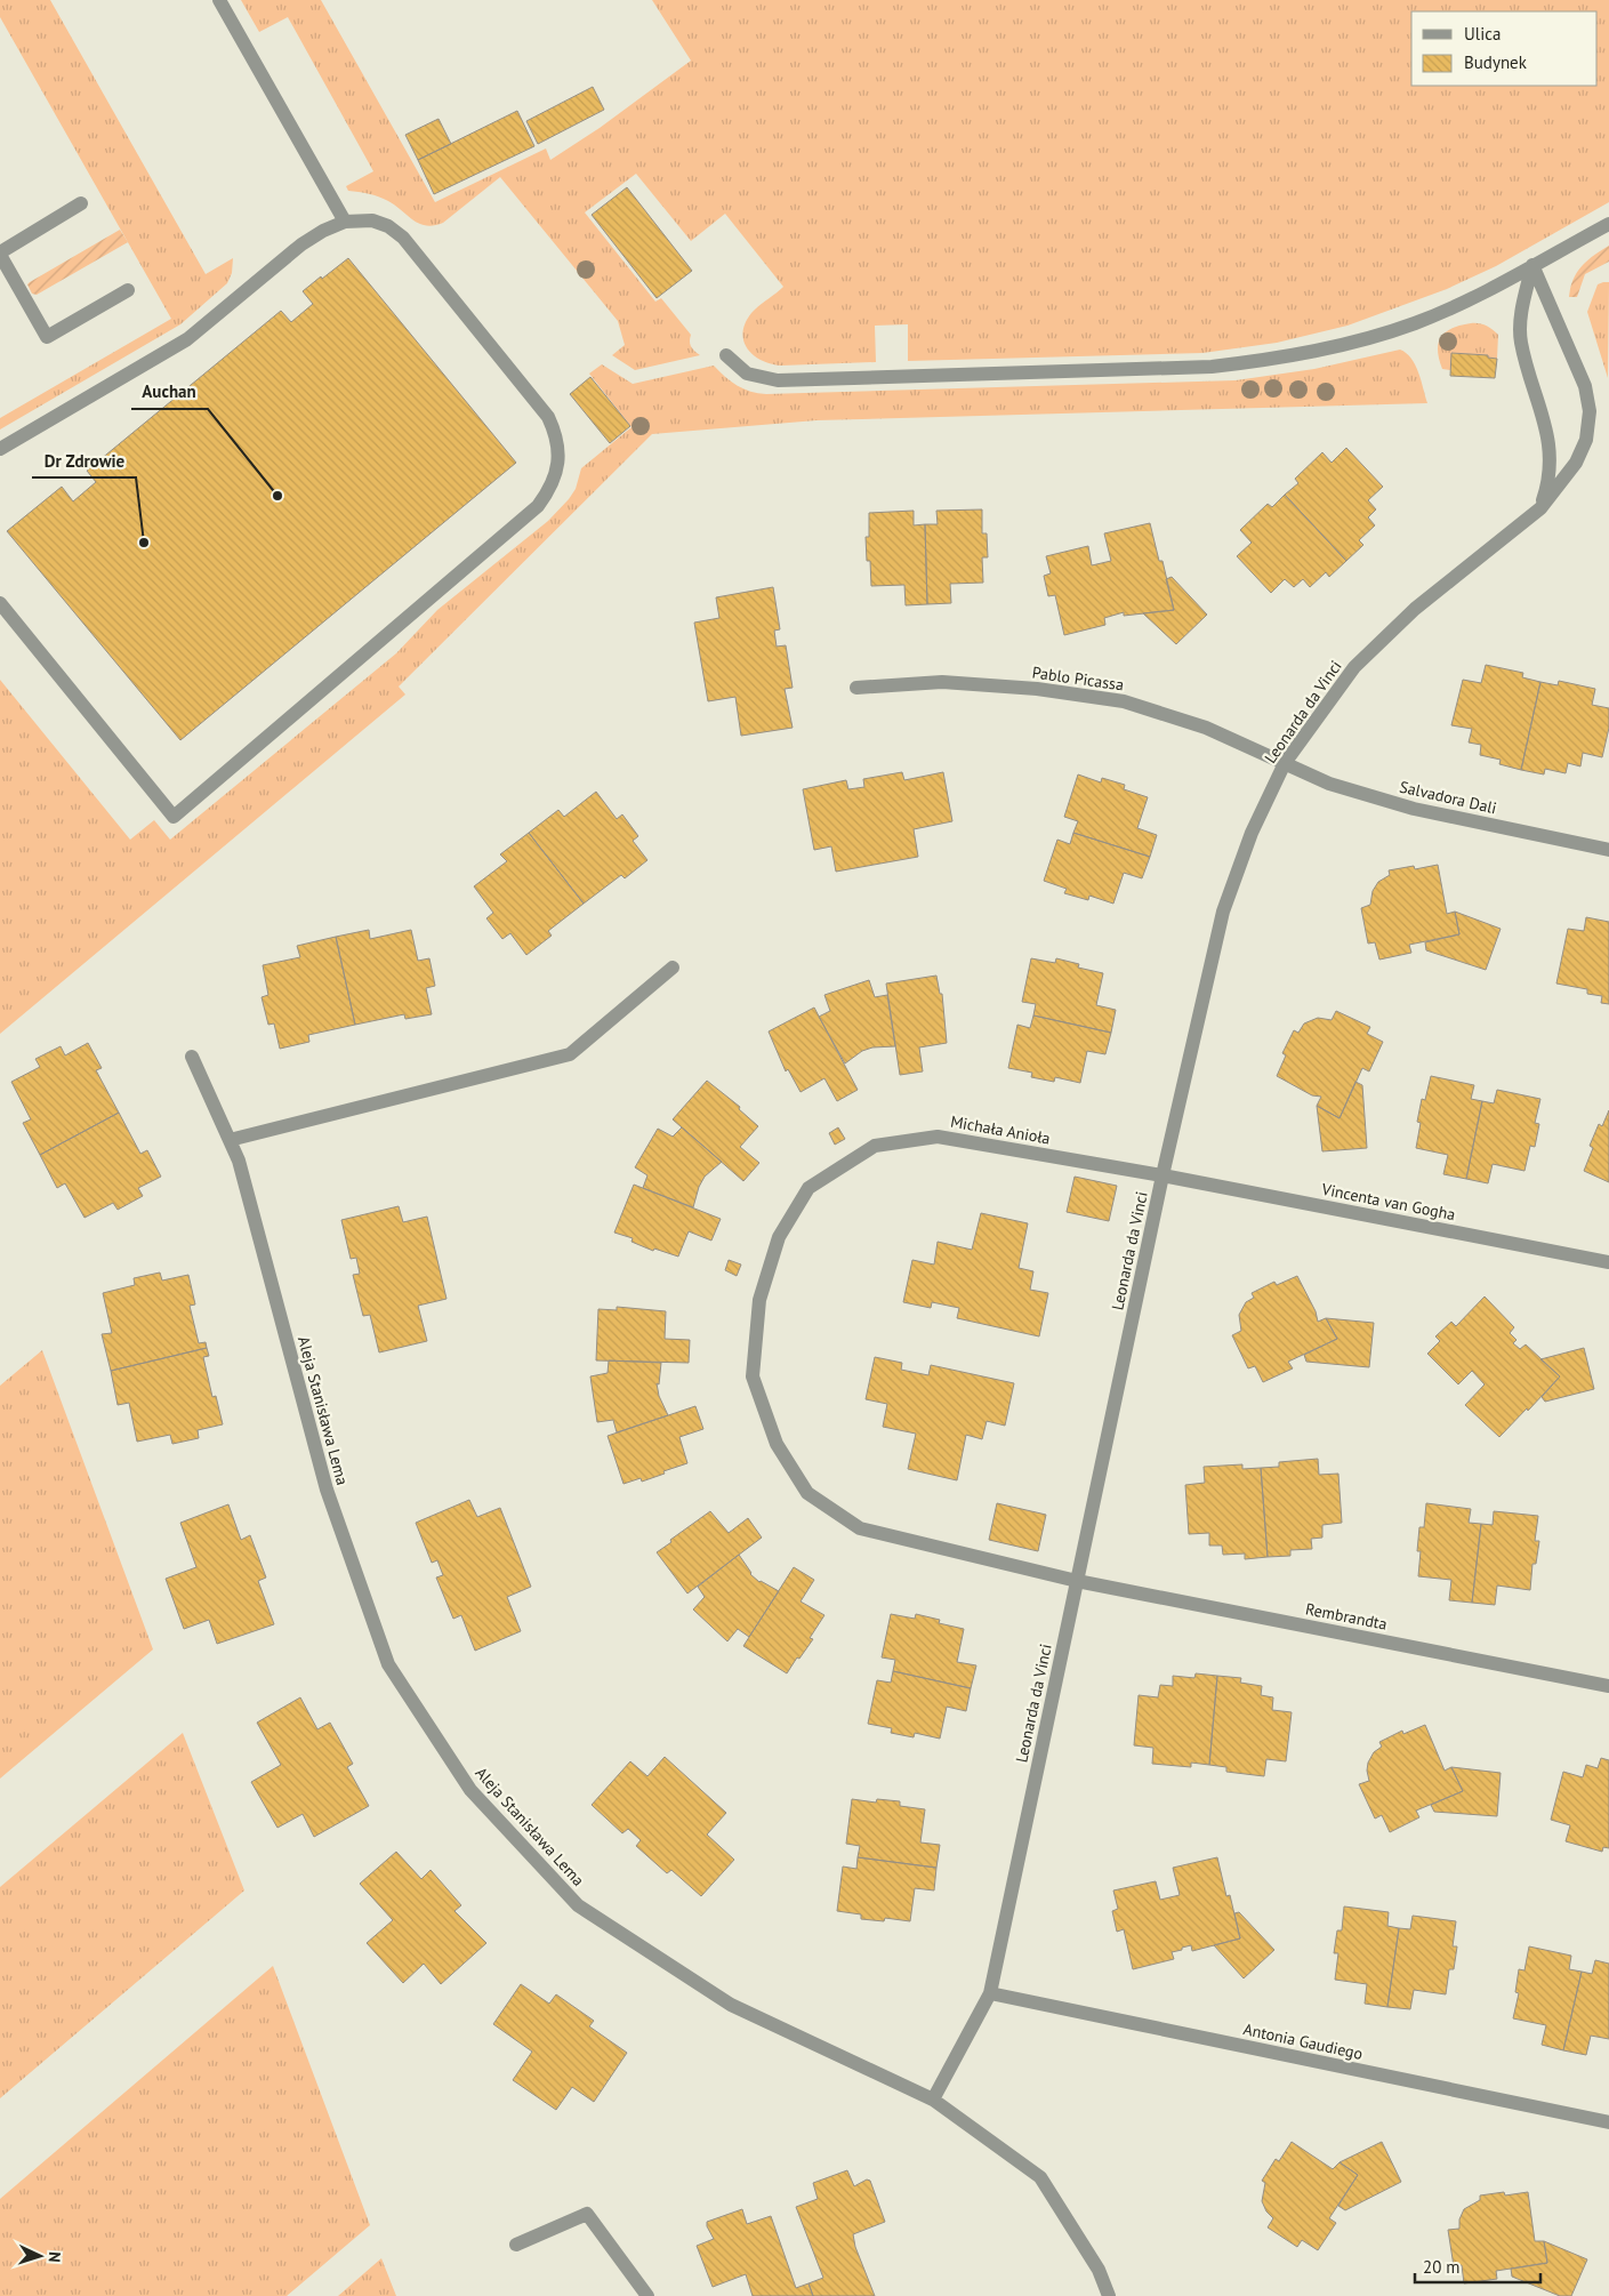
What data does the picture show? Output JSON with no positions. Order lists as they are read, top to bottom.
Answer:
{
  "streets": {
    "street": [
      "Pablo Picassa",
      "Leonarda da Vinci",
      "Salvadora Dali",
      "Michała Anioła",
      "Vincenta van Gogha",
      "Aleja Stanisława Lema",
      "Rembrandta",
      "Antonia Gaudiego"
    ]
  },
  "crossings": [
    ["Pablo Picassa", "Leonarda da Vinci"],
    ["Pablo Picassa", "Salvadora Dali"],
    ["Leonarda da Vinci", "Salvadora Dali"],
    ["Leonarda da Vinci", "Michała Anioła"],
    ["Leonarda da Vinci", "Vincenta van Gogha"],
    ["Leonarda da Vinci", "Aleja Stanisława Lema"],
    ["Leonarda da Vinci", "Rembrandta"],
    ["Leonarda da Vinci", "Antonia Gaudiego"],
    ["Michała Anioła", "Vincenta van Gogha"],
    ["Michała Anioła", "Rembrandta"]
  ],
  "places": ["Auchan", "Dr Zdrowie"],
  "legend": ["Ulica", "Budynek"],
  "scale_bar": "20 m",
  "north": "right"
}
